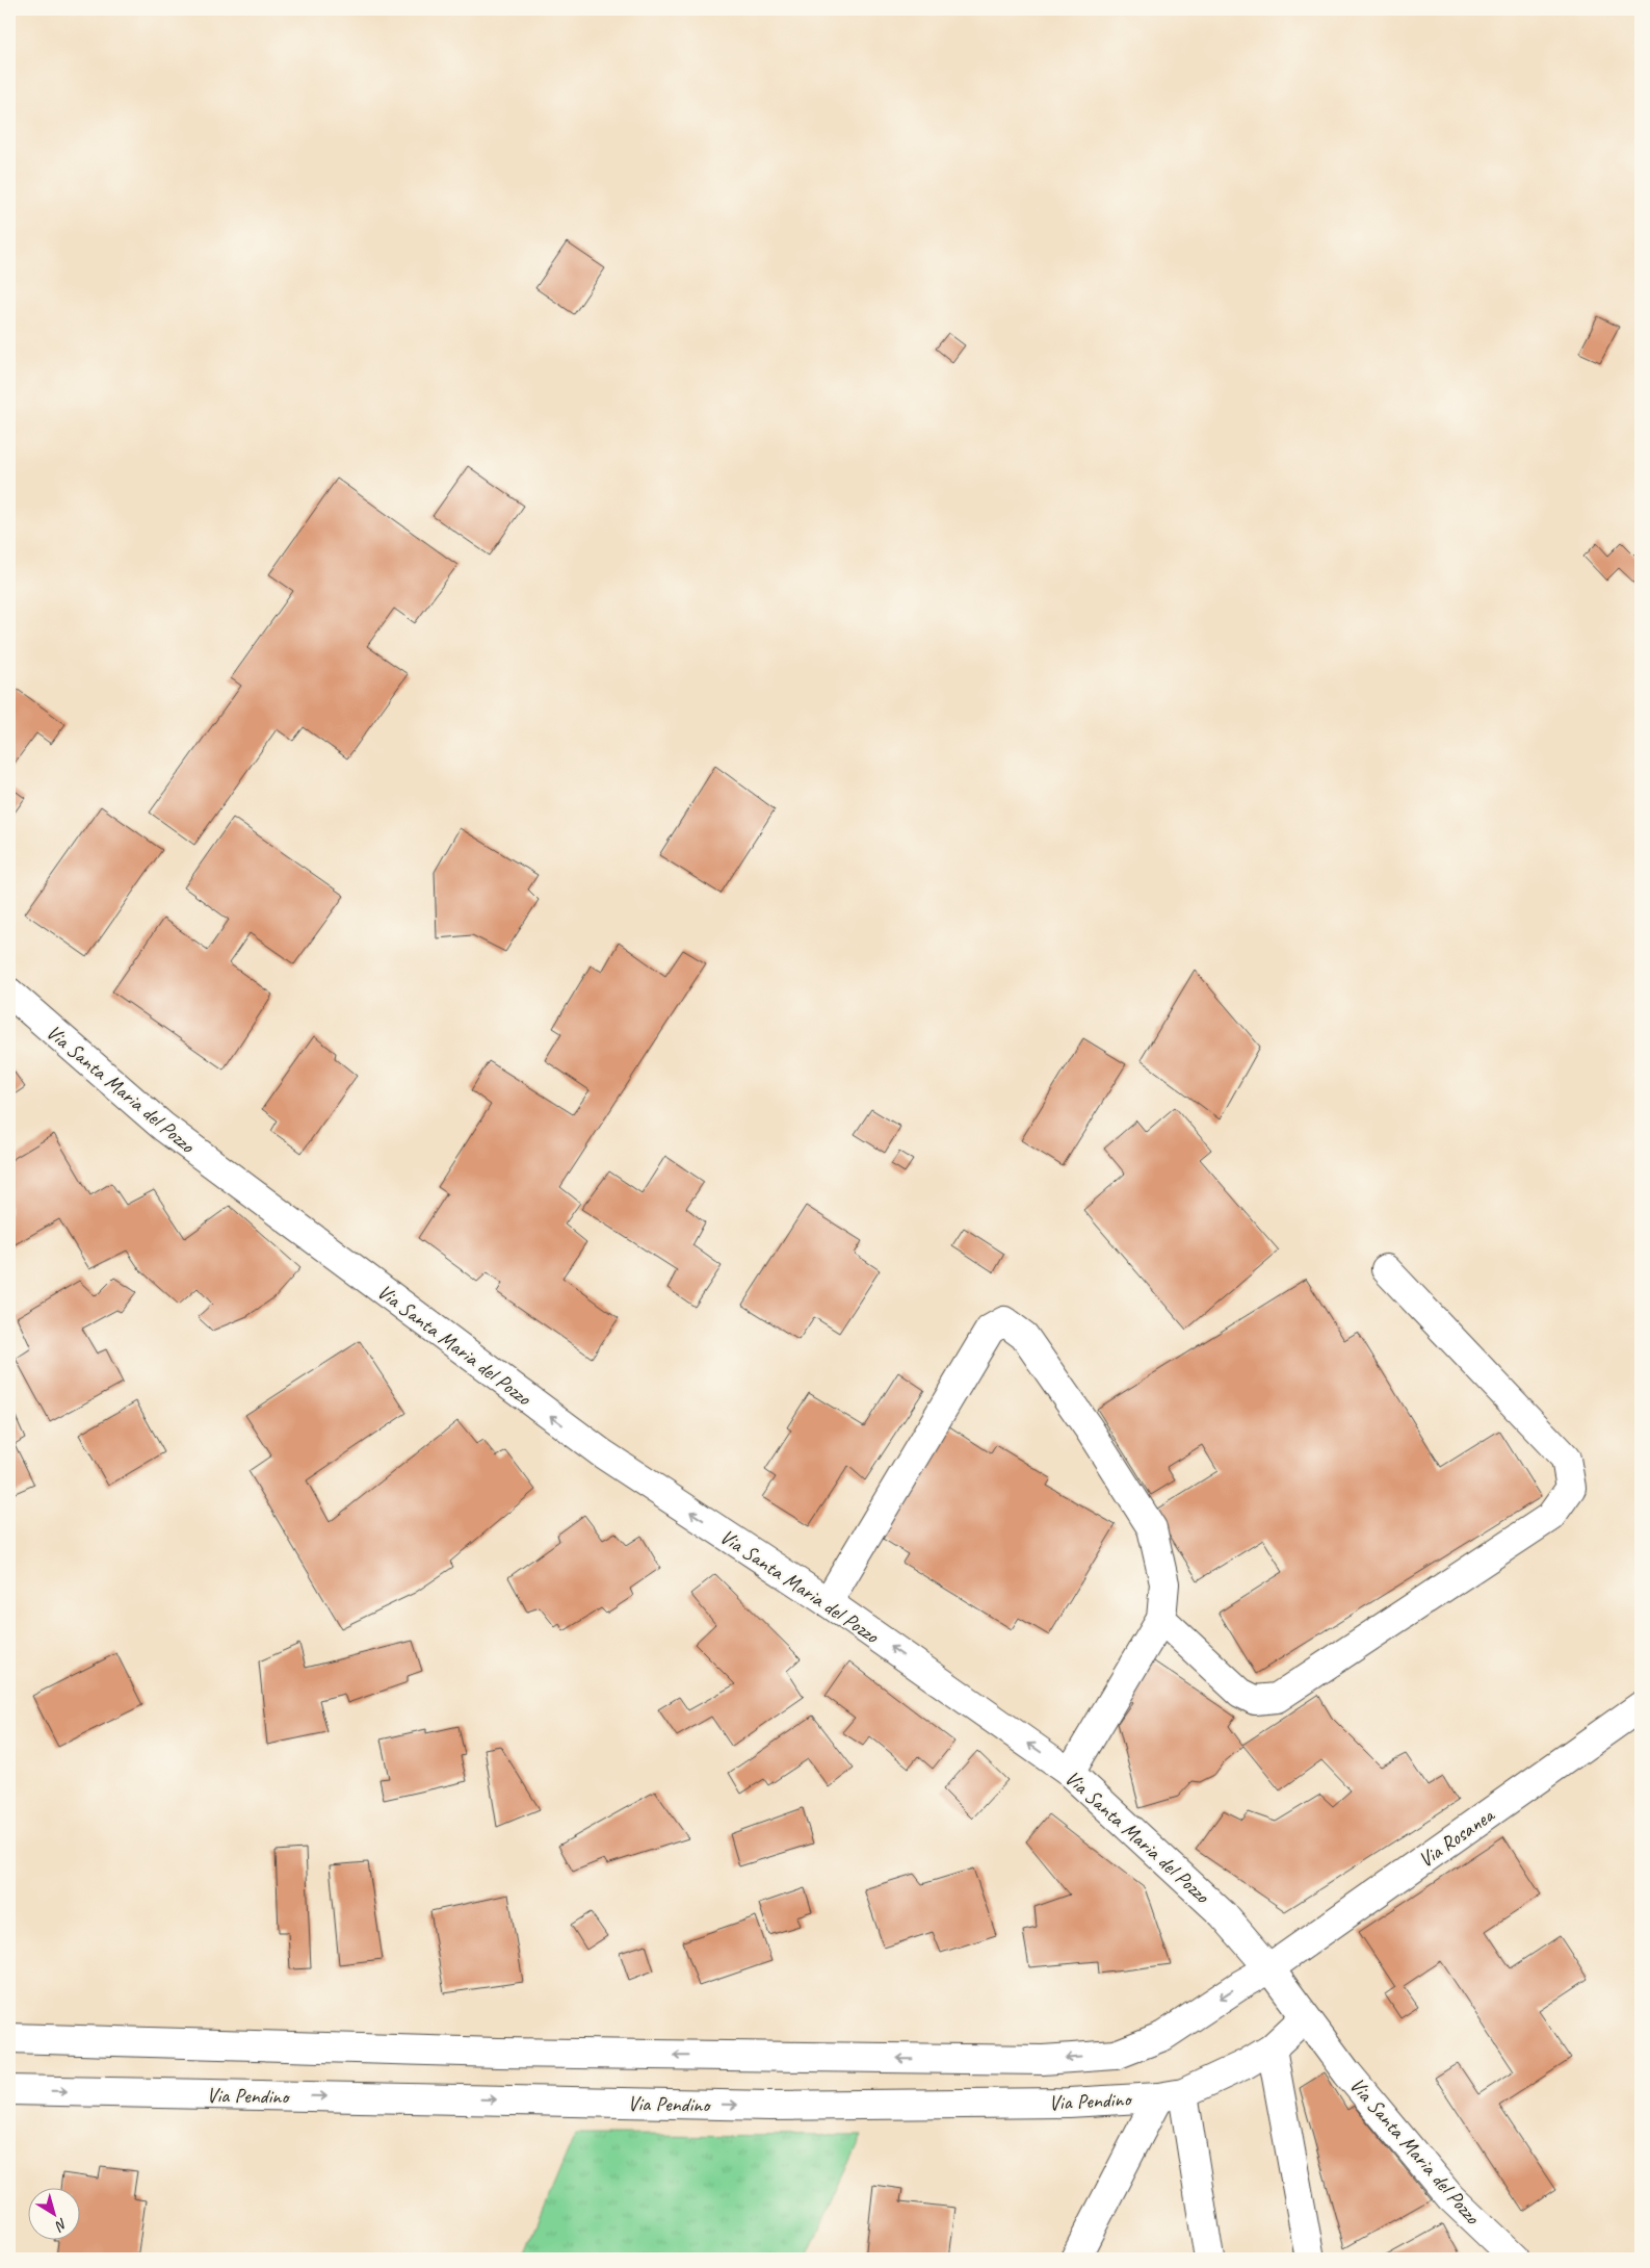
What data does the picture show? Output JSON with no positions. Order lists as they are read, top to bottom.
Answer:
{
  "streets": {
    "street": ["Via Santa Maria del Pozzo", "Via Rosanea", "Via Pendino"]
  },
  "crossings": [
    ["Via Santa Maria del Pozzo", "Via Rosanea"],
    ["Via Santa Maria del Pozzo", "Via Pendino"],
    ["Via Rosanea", "Via Pendino"]
  ],
  "one_way": ["Via Santa Maria del Pozzo"],
  "north": "bottom right"
}
